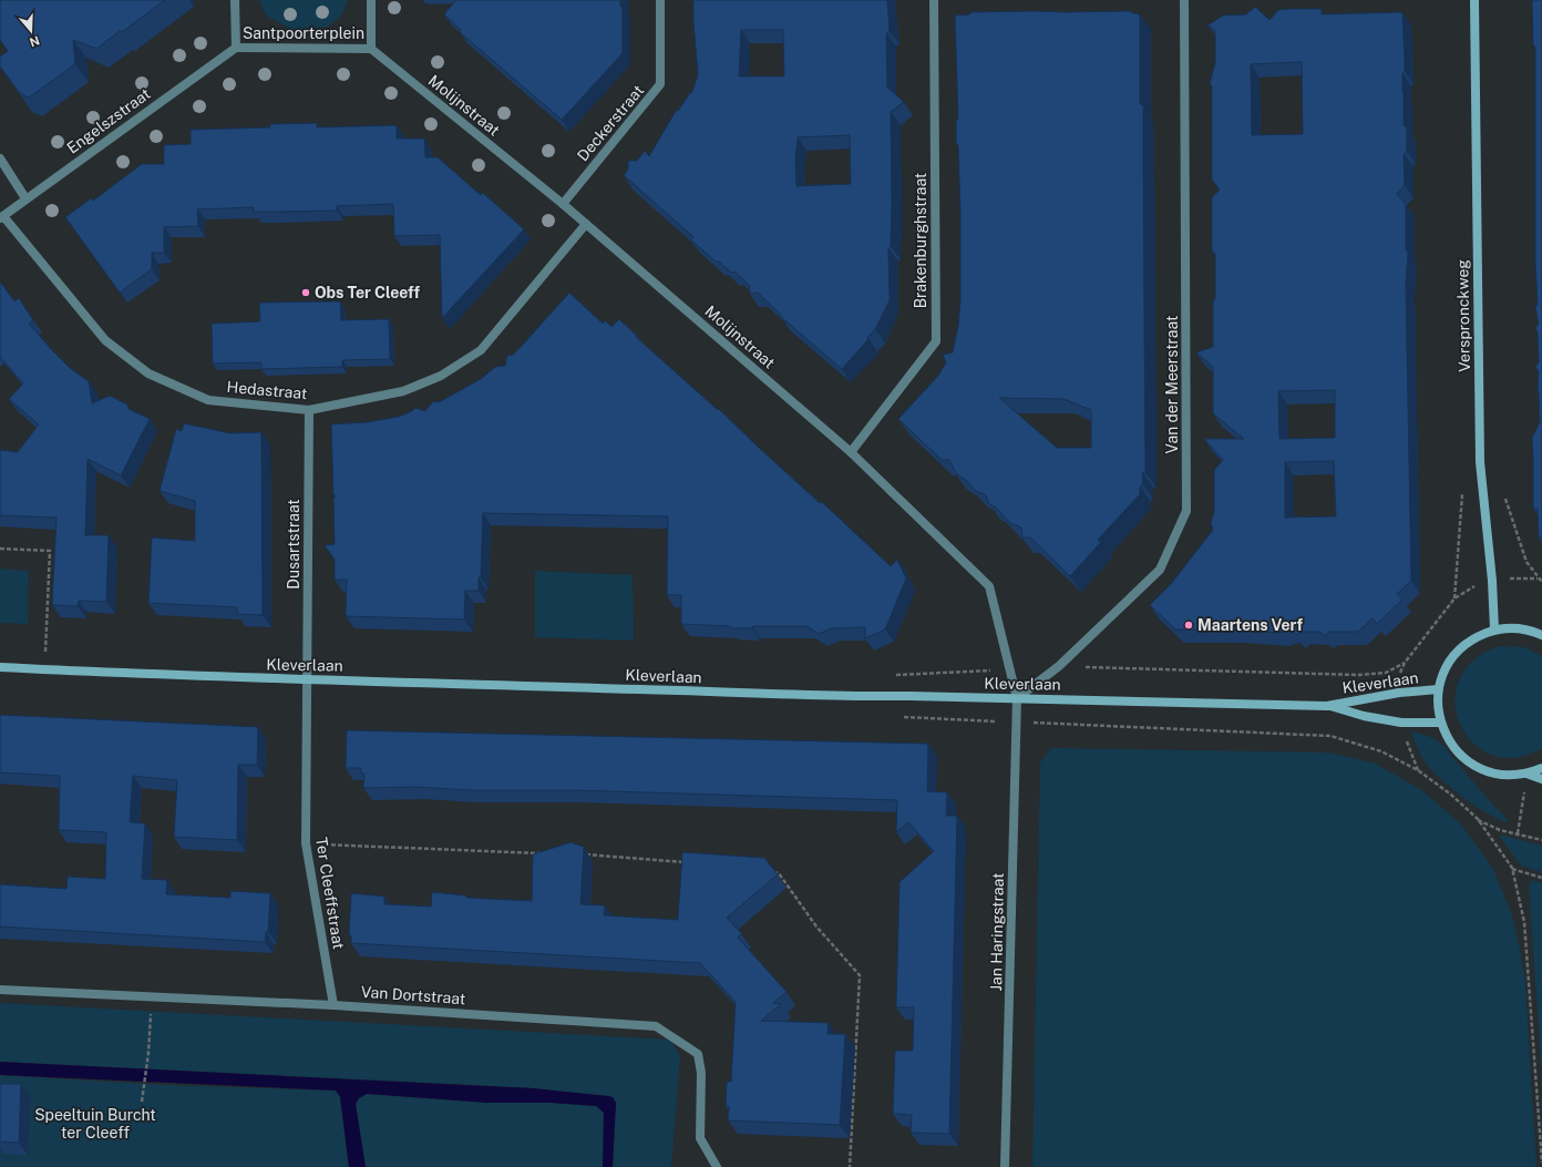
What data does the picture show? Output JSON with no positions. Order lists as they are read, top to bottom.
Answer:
{
  "streets": {
    "main road": ["Verspronckweg", "Kleverlaan"],
    "street": [
      "Santpoorterplein",
      "Molijnstraat",
      "Engelszstraat",
      "Deckerstraat",
      "Brakenburghstraat",
      "Van der Meerstraat",
      "Hedastraat",
      "Dusartstraat",
      "Ter Cleeffstraat",
      "Jan Haringstraat",
      "Van Dortstraat"
    ]
  },
  "crossings": [
    ["Santpoorterplein", "Molijnstraat"],
    ["Santpoorterplein", "Engelszstraat"],
    ["Molijnstraat", "Deckerstraat"],
    ["Molijnstraat", "Brakenburghstraat"],
    ["Molijnstraat", "Van der Meerstraat"],
    ["Molijnstraat", "Hedastraat"],
    ["Molijnstraat", "Kleverlaan"],
    ["Molijnstraat", "Jan Haringstraat"],
    ["Engelszstraat", "Hedastraat"],
    ["Van der Meerstraat", "Kleverlaan"],
    ["Van der Meerstraat", "Jan Haringstraat"],
    ["Hedastraat", "Dusartstraat"],
    ["Dusartstraat", "Kleverlaan"],
    ["Dusartstraat", "Ter Cleeffstraat"],
    ["Kleverlaan", "Ter Cleeffstraat"],
    ["Kleverlaan", "Jan Haringstraat"],
    ["Ter Cleeffstraat", "Van Dortstraat"]
  ],
  "parks": ["Speeltuin Burcht ter Cleeff"],
  "places": ["Obs Ter Cleeff", "Maartens Verf"],
  "north": "bottom"
}
